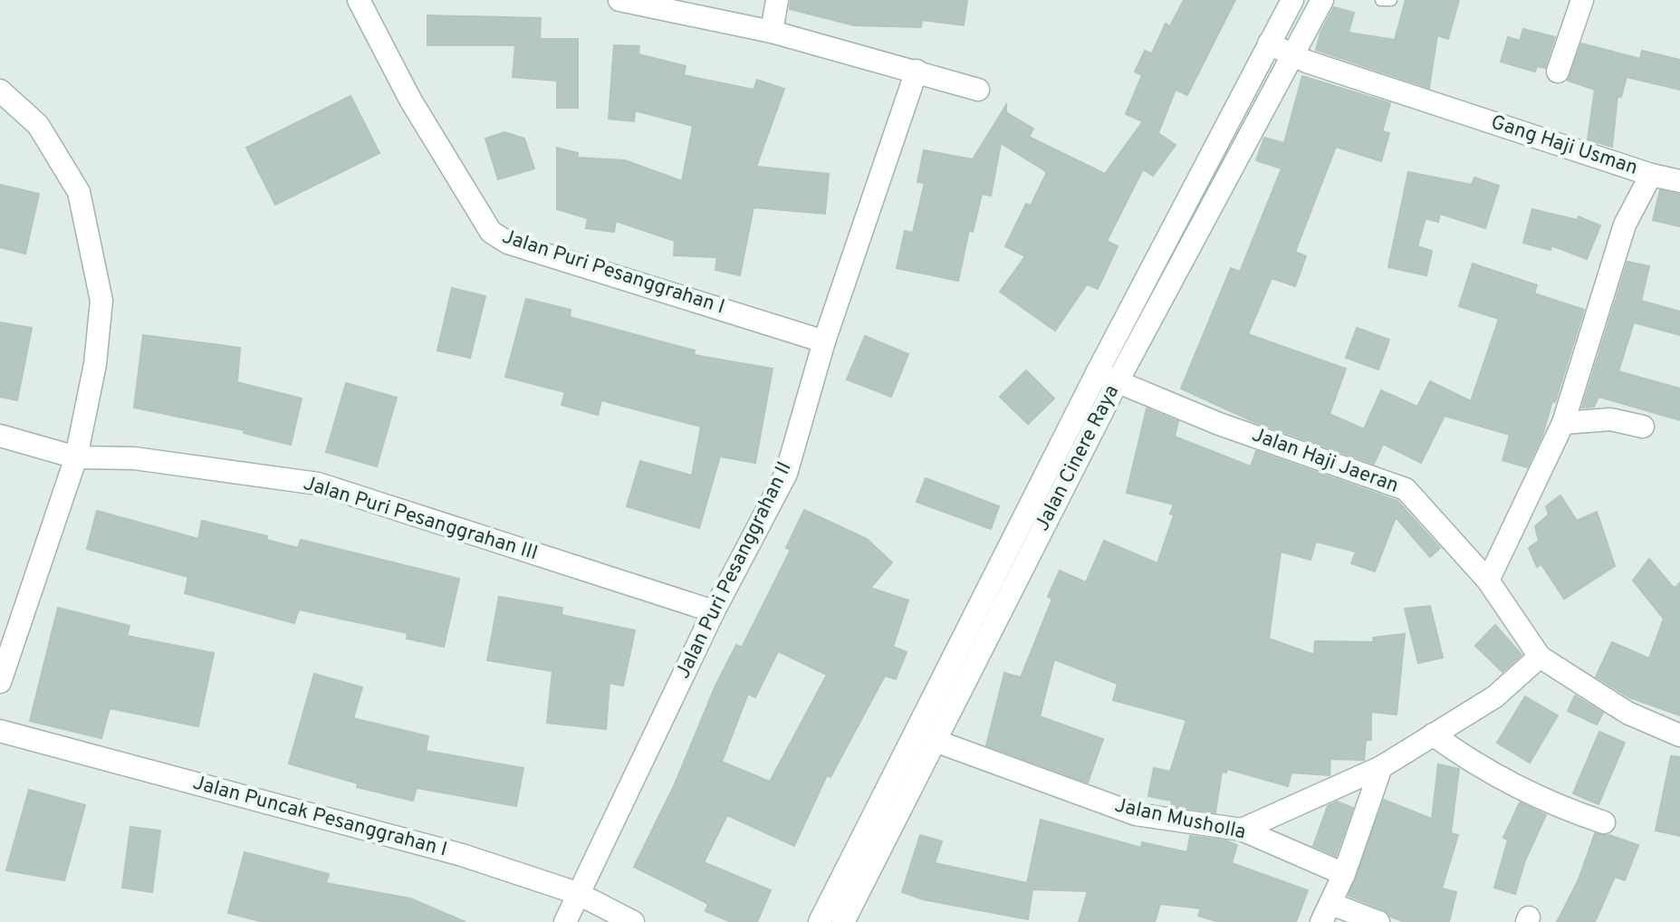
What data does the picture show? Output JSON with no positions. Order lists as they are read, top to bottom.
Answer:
{
  "streets": {
    "street": [
      "Gang Haji Usman",
      "Jalan Puri Pesanggrahan I",
      "Jalan Cinere Raya",
      "Jalan Haji Jaeran",
      "Jalan Puri Pesanggrahan III",
      "Jalan Puri Pesanggrahan II",
      "Jalan Puncak Pesanggrahan I",
      "Jalan Musholla"
    ]
  },
  "crossings": [
    ["Gang Haji Usman", "Jalan Cinere Raya"],
    ["Gang Haji Usman", "Jalan Haji Jaeran"],
    ["Jalan Puri Pesanggrahan I", "Jalan Puri Pesanggrahan II"],
    ["Jalan Cinere Raya", "Jalan Haji Jaeran"],
    ["Jalan Cinere Raya", "Jalan Musholla"],
    ["Jalan Puri Pesanggrahan III", "Jalan Puri Pesanggrahan II"],
    ["Jalan Puri Pesanggrahan II", "Jalan Puncak Pesanggrahan I"]
  ]
}
